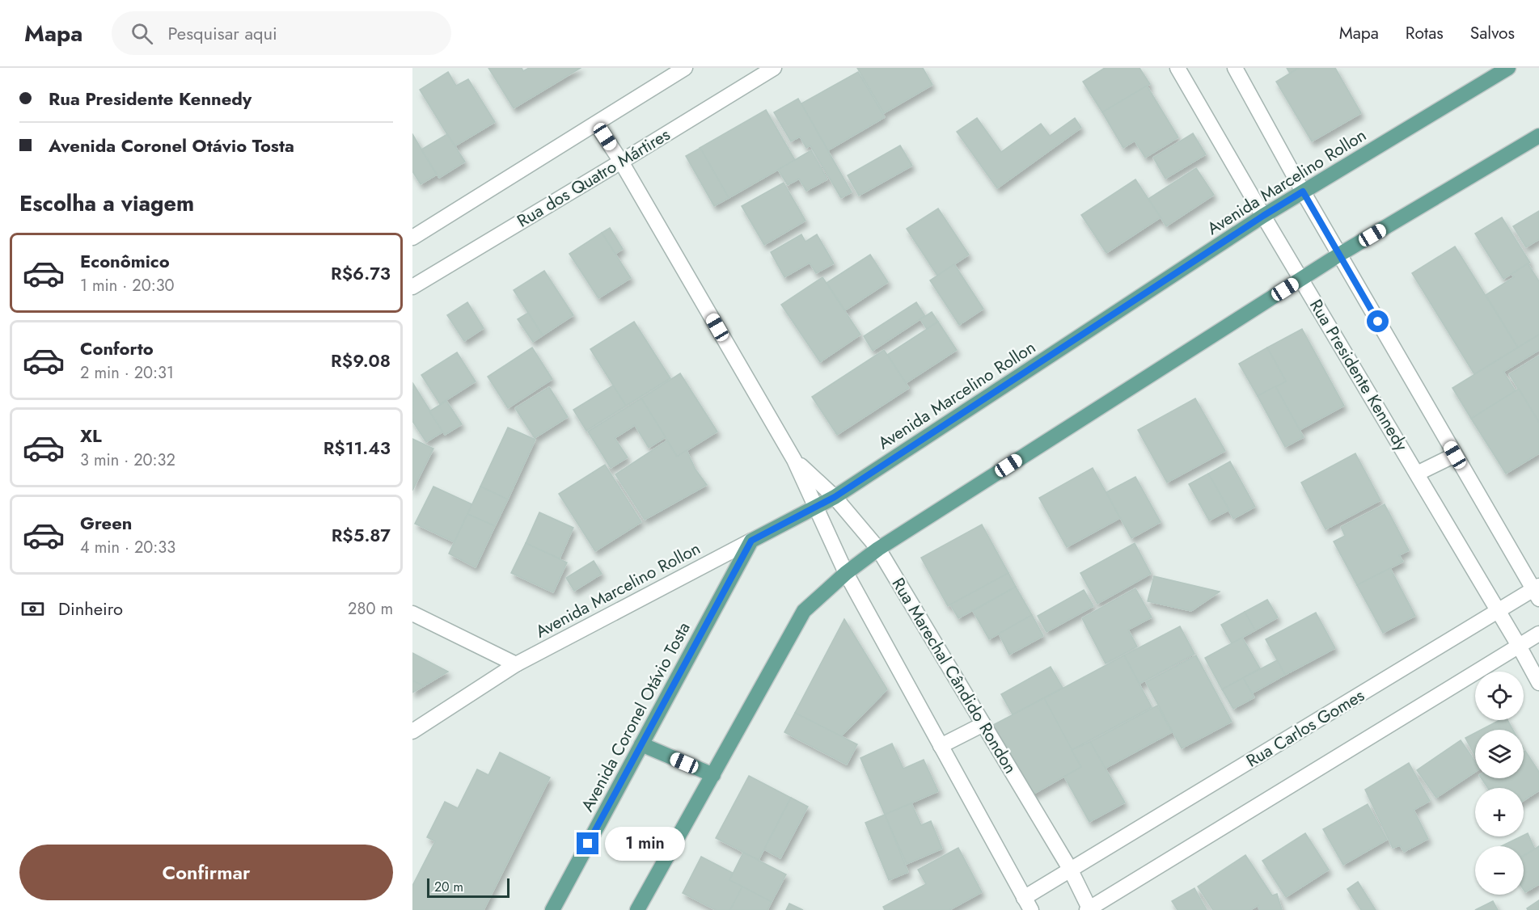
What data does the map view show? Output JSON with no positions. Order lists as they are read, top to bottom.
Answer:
{
  "streets": {
    "main road": ["Avenida Marcelino Rollon", "Avenida Coronel Otávio Tosta"],
    "street": [
      "Rua dos Quatro Mártires",
      "Rua Presidente Kennedy",
      "Rua Marechal Cândido Rondon",
      "Rua Carlos Gomes"
    ]
  },
  "crossings": [
    ["Rua dos Quatro Mártires", "Rua Marechal Cândido Rondon"],
    ["Avenida Marcelino Rollon", "Rua Presidente Kennedy"],
    ["Avenida Marcelino Rollon", "Rua Marechal Cândido Rondon"],
    ["Avenida Marcelino Rollon", "Avenida Coronel Otávio Tosta"],
    ["Rua Presidente Kennedy", "Rua Carlos Gomes"],
    ["Rua Marechal Cândido Rondon", "Rua Carlos Gomes"]
  ],
  "scale_bar": "20 m",
  "page": {
    "header": "Mapa",
    "search": "Pesquisar aqui",
    "nav": ["Mapa", "Rotas", "Salvos"],
    "banner": ["Rua Presidente Kennedy", "Avenida Coronel Otávio Tosta"],
    "heading": "Escolha a viagem",
    "list": [
      {
        "name": "Econômico",
        "note": "1 min · 20:30",
        "value": "R$6.73"
      },
      {
        "name": "Conforto",
        "note": "2 min · 20:31",
        "value": "R$9.08"
      },
      {
        "name": "XL",
        "note": "3 min · 20:32",
        "value": "R$11.43"
      },
      {
        "name": "Green",
        "note": "4 min · 20:33",
        "value": "R$5.87"
      }
    ],
    "pay": ["Dinheiro", "280 m"],
    "map_buttons": ["+", "−"],
    "bubble": "1 min",
    "buttons": "Confirmar",
    "scale": "20 m"
  }
}
